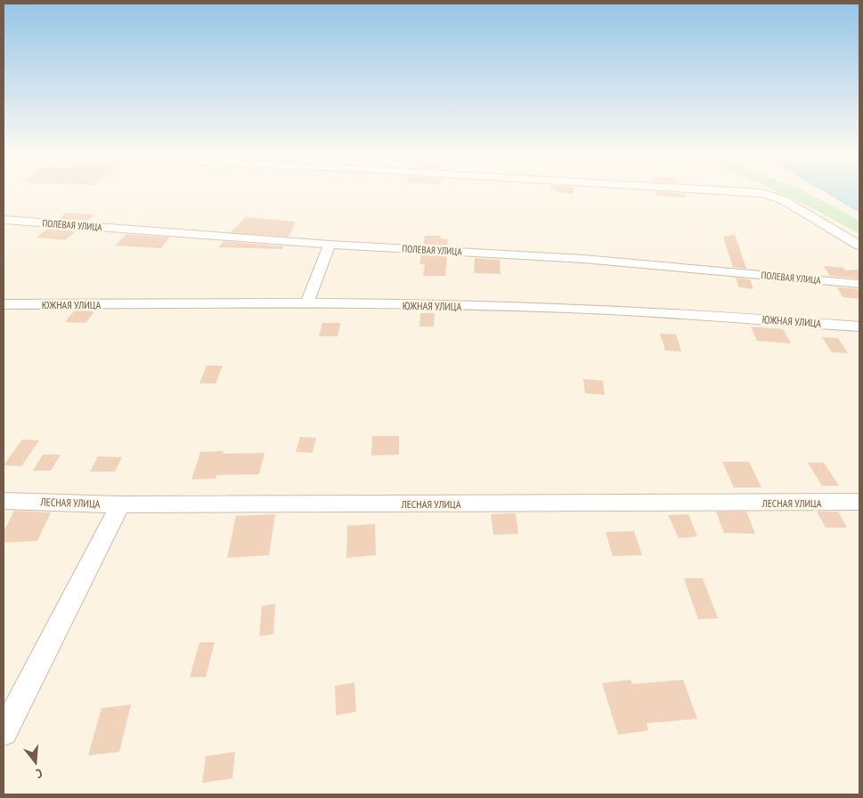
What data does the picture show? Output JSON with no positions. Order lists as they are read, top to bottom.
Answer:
{
  "streets": {
    "street": ["ПОЛЕВАЯ УЛИЦА", "ЮЖНАЯ УЛИЦА", "ЛЕСНАЯ УЛИЦА"]
  },
  "north": "bottom"
}
